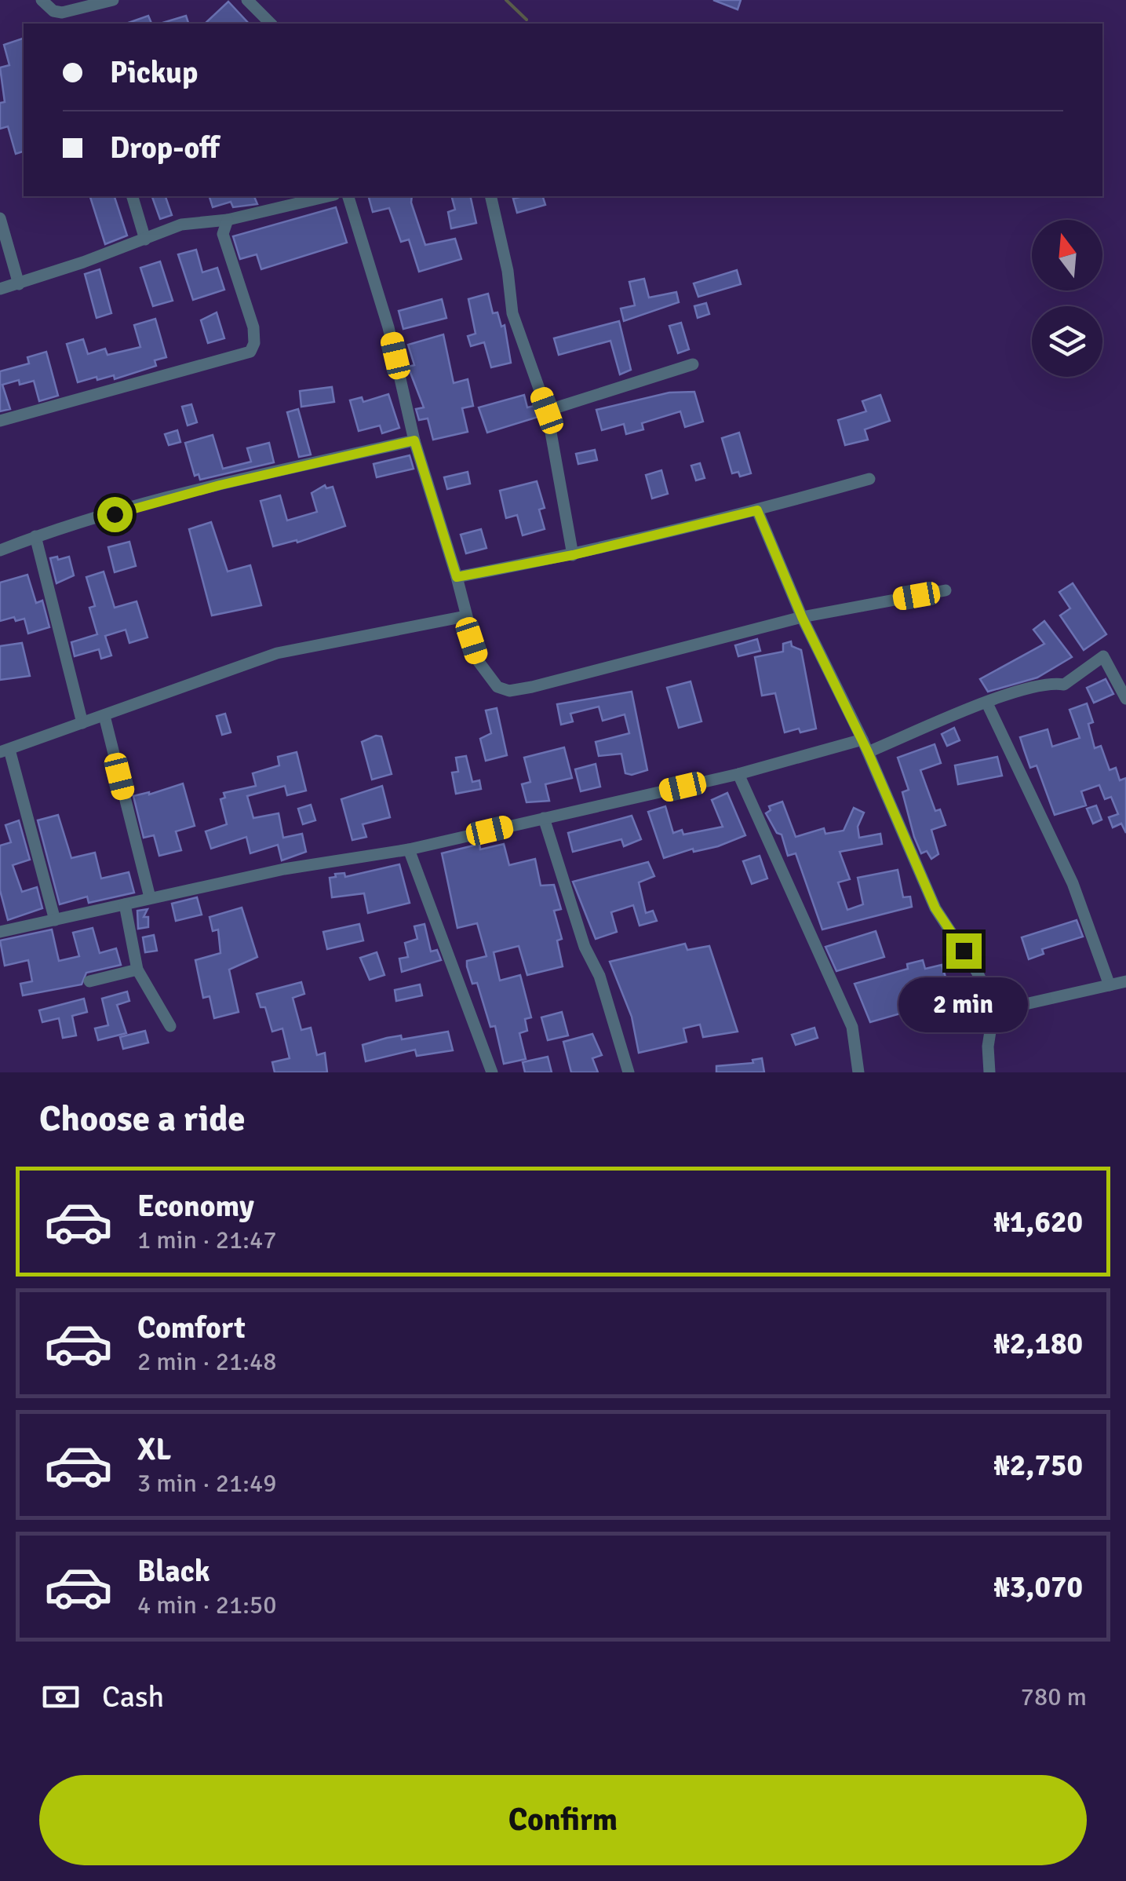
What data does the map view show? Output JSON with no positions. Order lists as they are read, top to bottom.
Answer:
{
  "north": "top",
  "page": {
    "banner": ["Pickup", "Drop-off"],
    "bubble": "2 min",
    "heading": "Choose a ride",
    "list": [
      {
        "name": "Economy",
        "note": "1 min · 21:47",
        "value": "₦1,620"
      },
      {
        "name": "Comfort",
        "note": "2 min · 21:48",
        "value": "₦2,180"
      },
      {
        "name": "XL",
        "note": "3 min · 21:49",
        "value": "₦2,750"
      },
      {
        "name": "Black",
        "note": "4 min · 21:50",
        "value": "₦3,070"
      }
    ],
    "pay": ["Cash", "780 m"],
    "buttons": "Confirm"
  }
}
